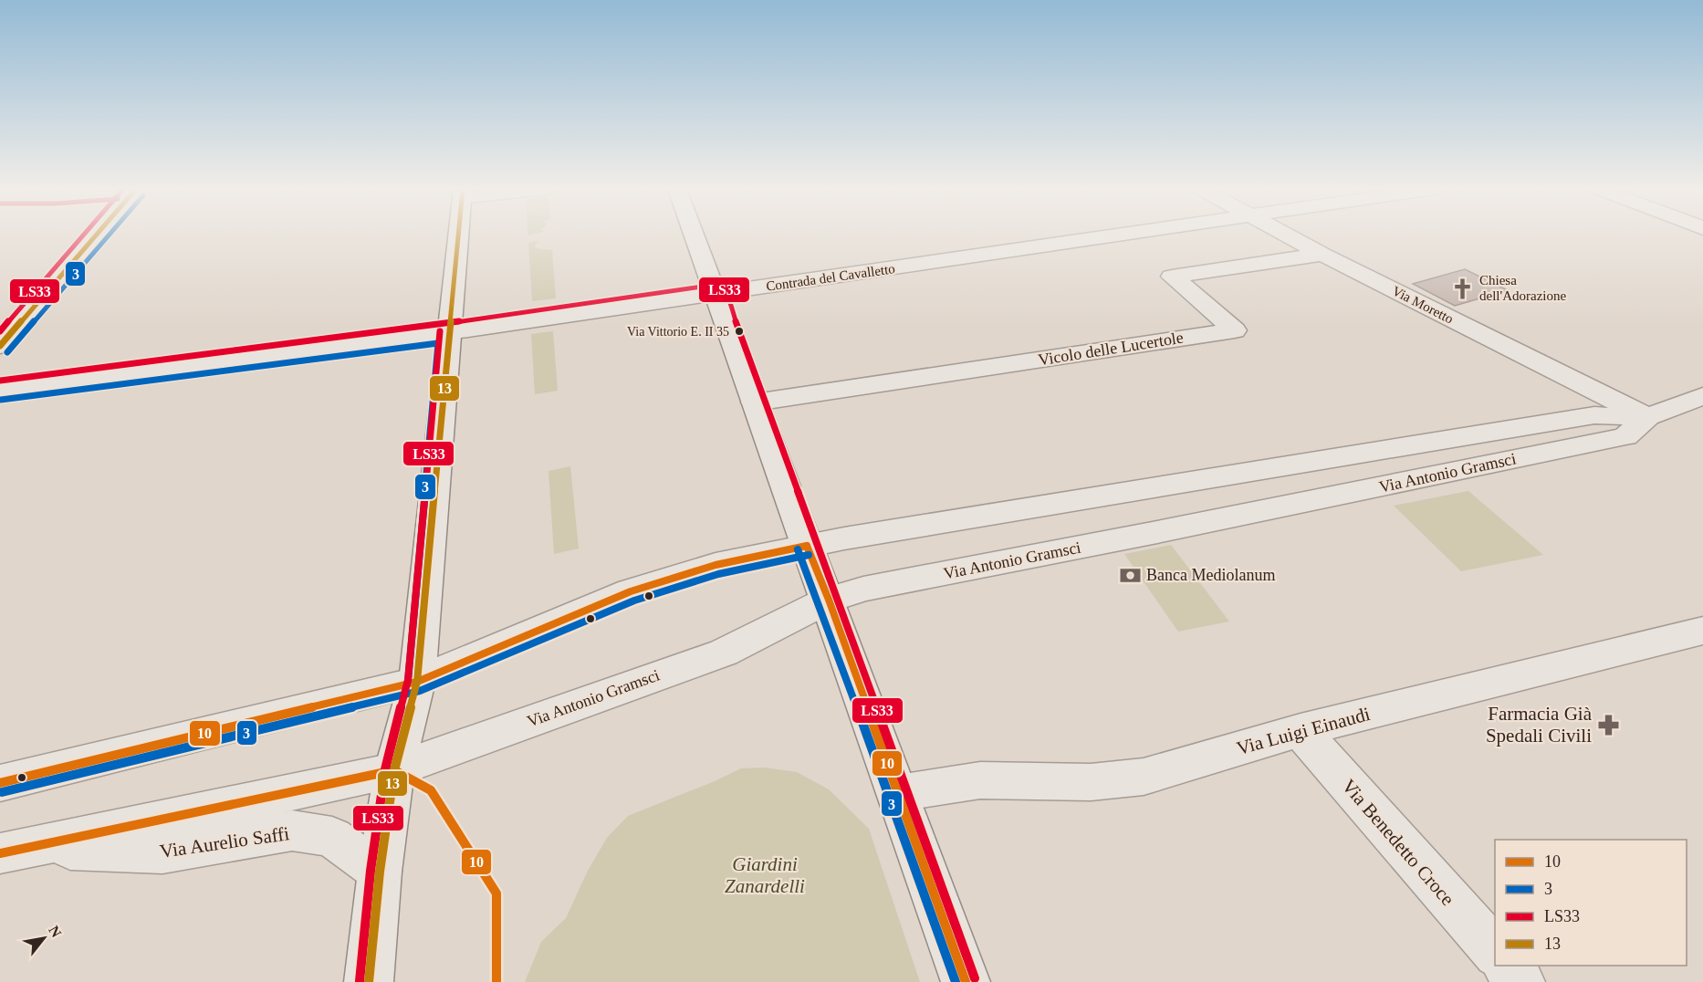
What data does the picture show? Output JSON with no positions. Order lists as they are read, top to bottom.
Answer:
{
  "streets": {
    "street": [
      "Contrada del Cavalletto",
      "Via Moretto",
      "Vicolo delle Lucertole",
      "Via Antonio Gramsci",
      "Via Luigi Einaudi",
      "Via Aurelio Saffi",
      "Via Benedetto Croce"
    ]
  },
  "crossings": [
    ["Via Moretto", "Vicolo delle Lucertole"],
    ["Via Moretto", "Via Antonio Gramsci"],
    ["Via Antonio Gramsci", "Via Aurelio Saffi"],
    ["Via Luigi Einaudi", "Via Benedetto Croce"]
  ],
  "parks": ["Giardini Zanardelli"],
  "places": {
    "church": ["Chiesa dell'Adorazione"],
    "other": ["Via Vittorio E. II 35"],
    "bank": ["Banca Mediolanum"],
    "pharmacy": ["Farmacia Già Spedali Civili"]
  },
  "lines": [
    "transit line 3",
    "transit line LS33",
    "transit line 13",
    "transit line 10"
  ],
  "legend": [
    "10",
    "3",
    "LS33",
    "13"
  ],
  "north": "top right"
}
